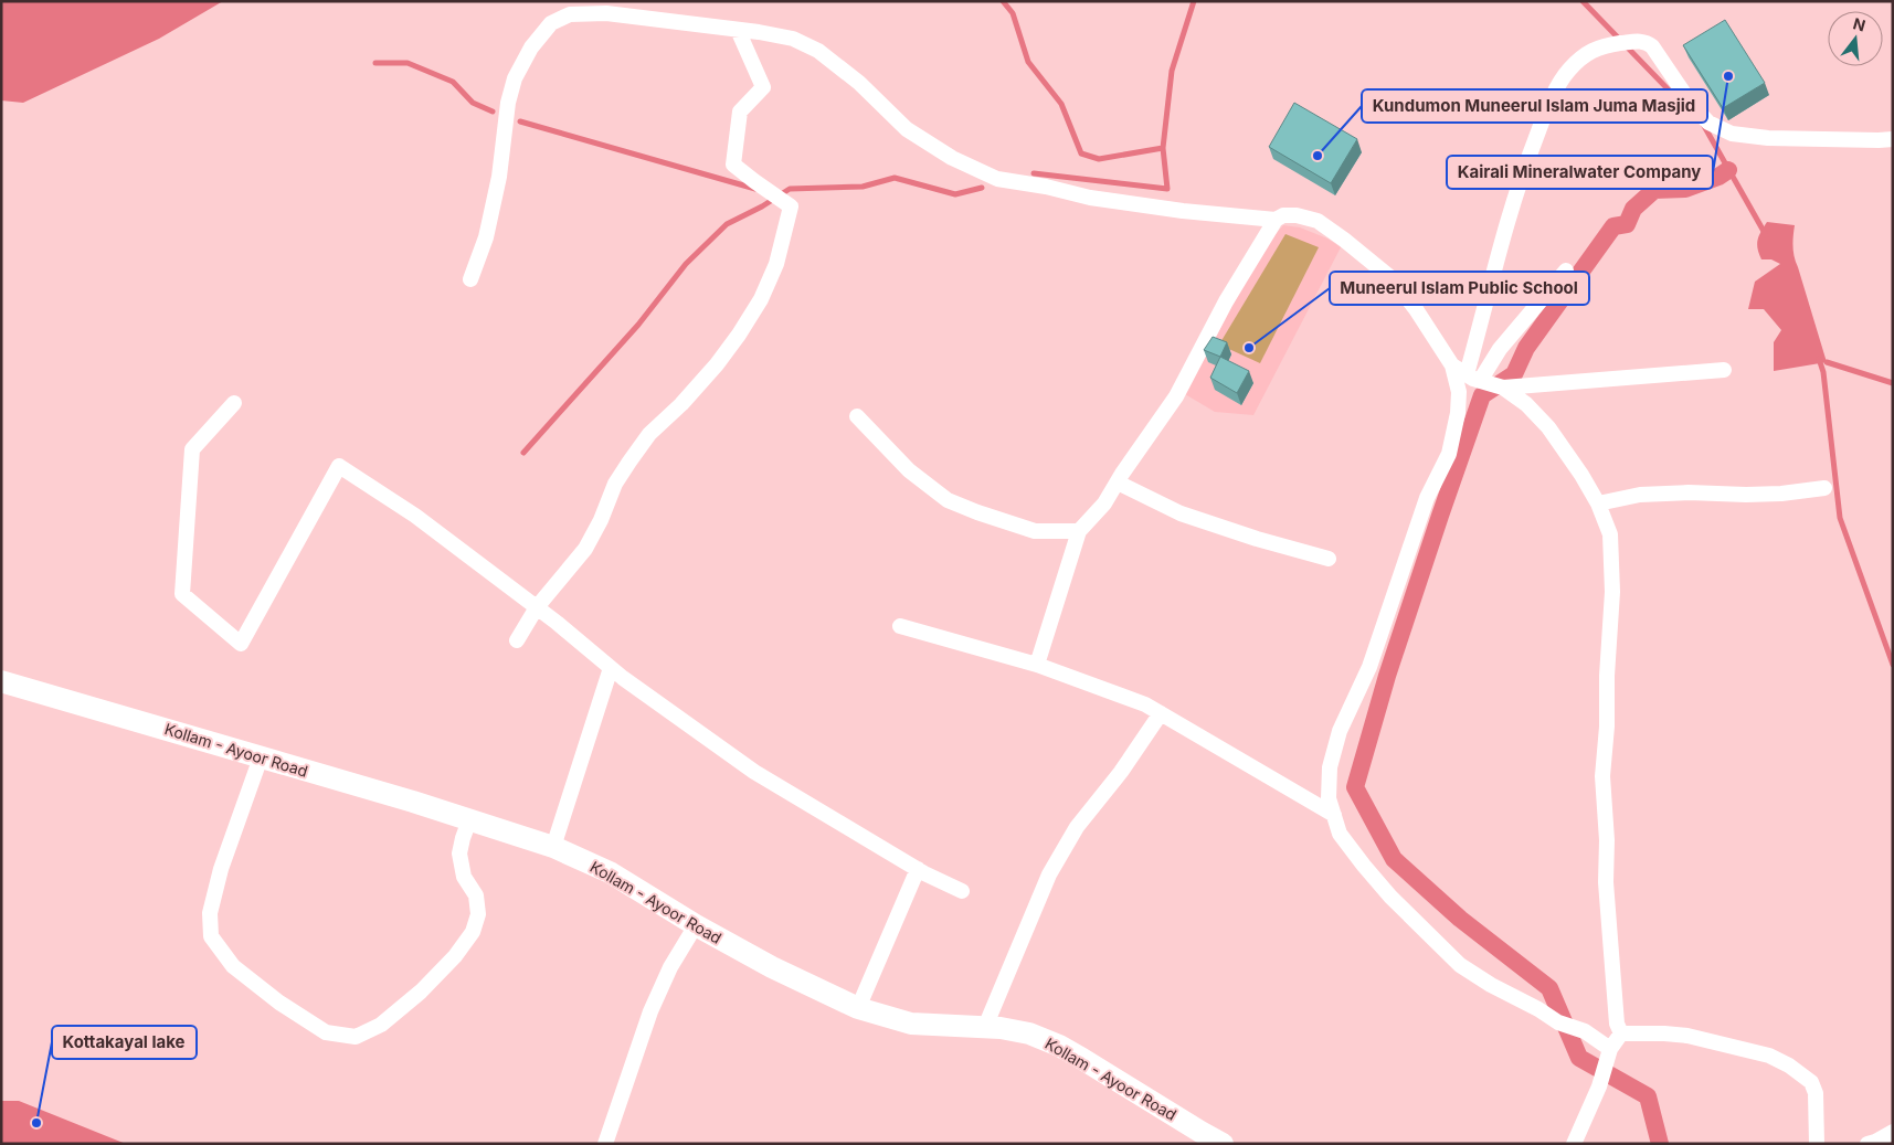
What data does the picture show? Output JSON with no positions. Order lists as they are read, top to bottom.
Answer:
{
  "streets": {
    "main road": ["Kollam - Ayoor Road"]
  },
  "places": [
    "Kairali Mineralwater Company",
    "Kundumon Muneerul Islam Juma Masjid",
    "Muneerul Islam Public School",
    "Kottakayal lake"
  ],
  "north": "top"
}
